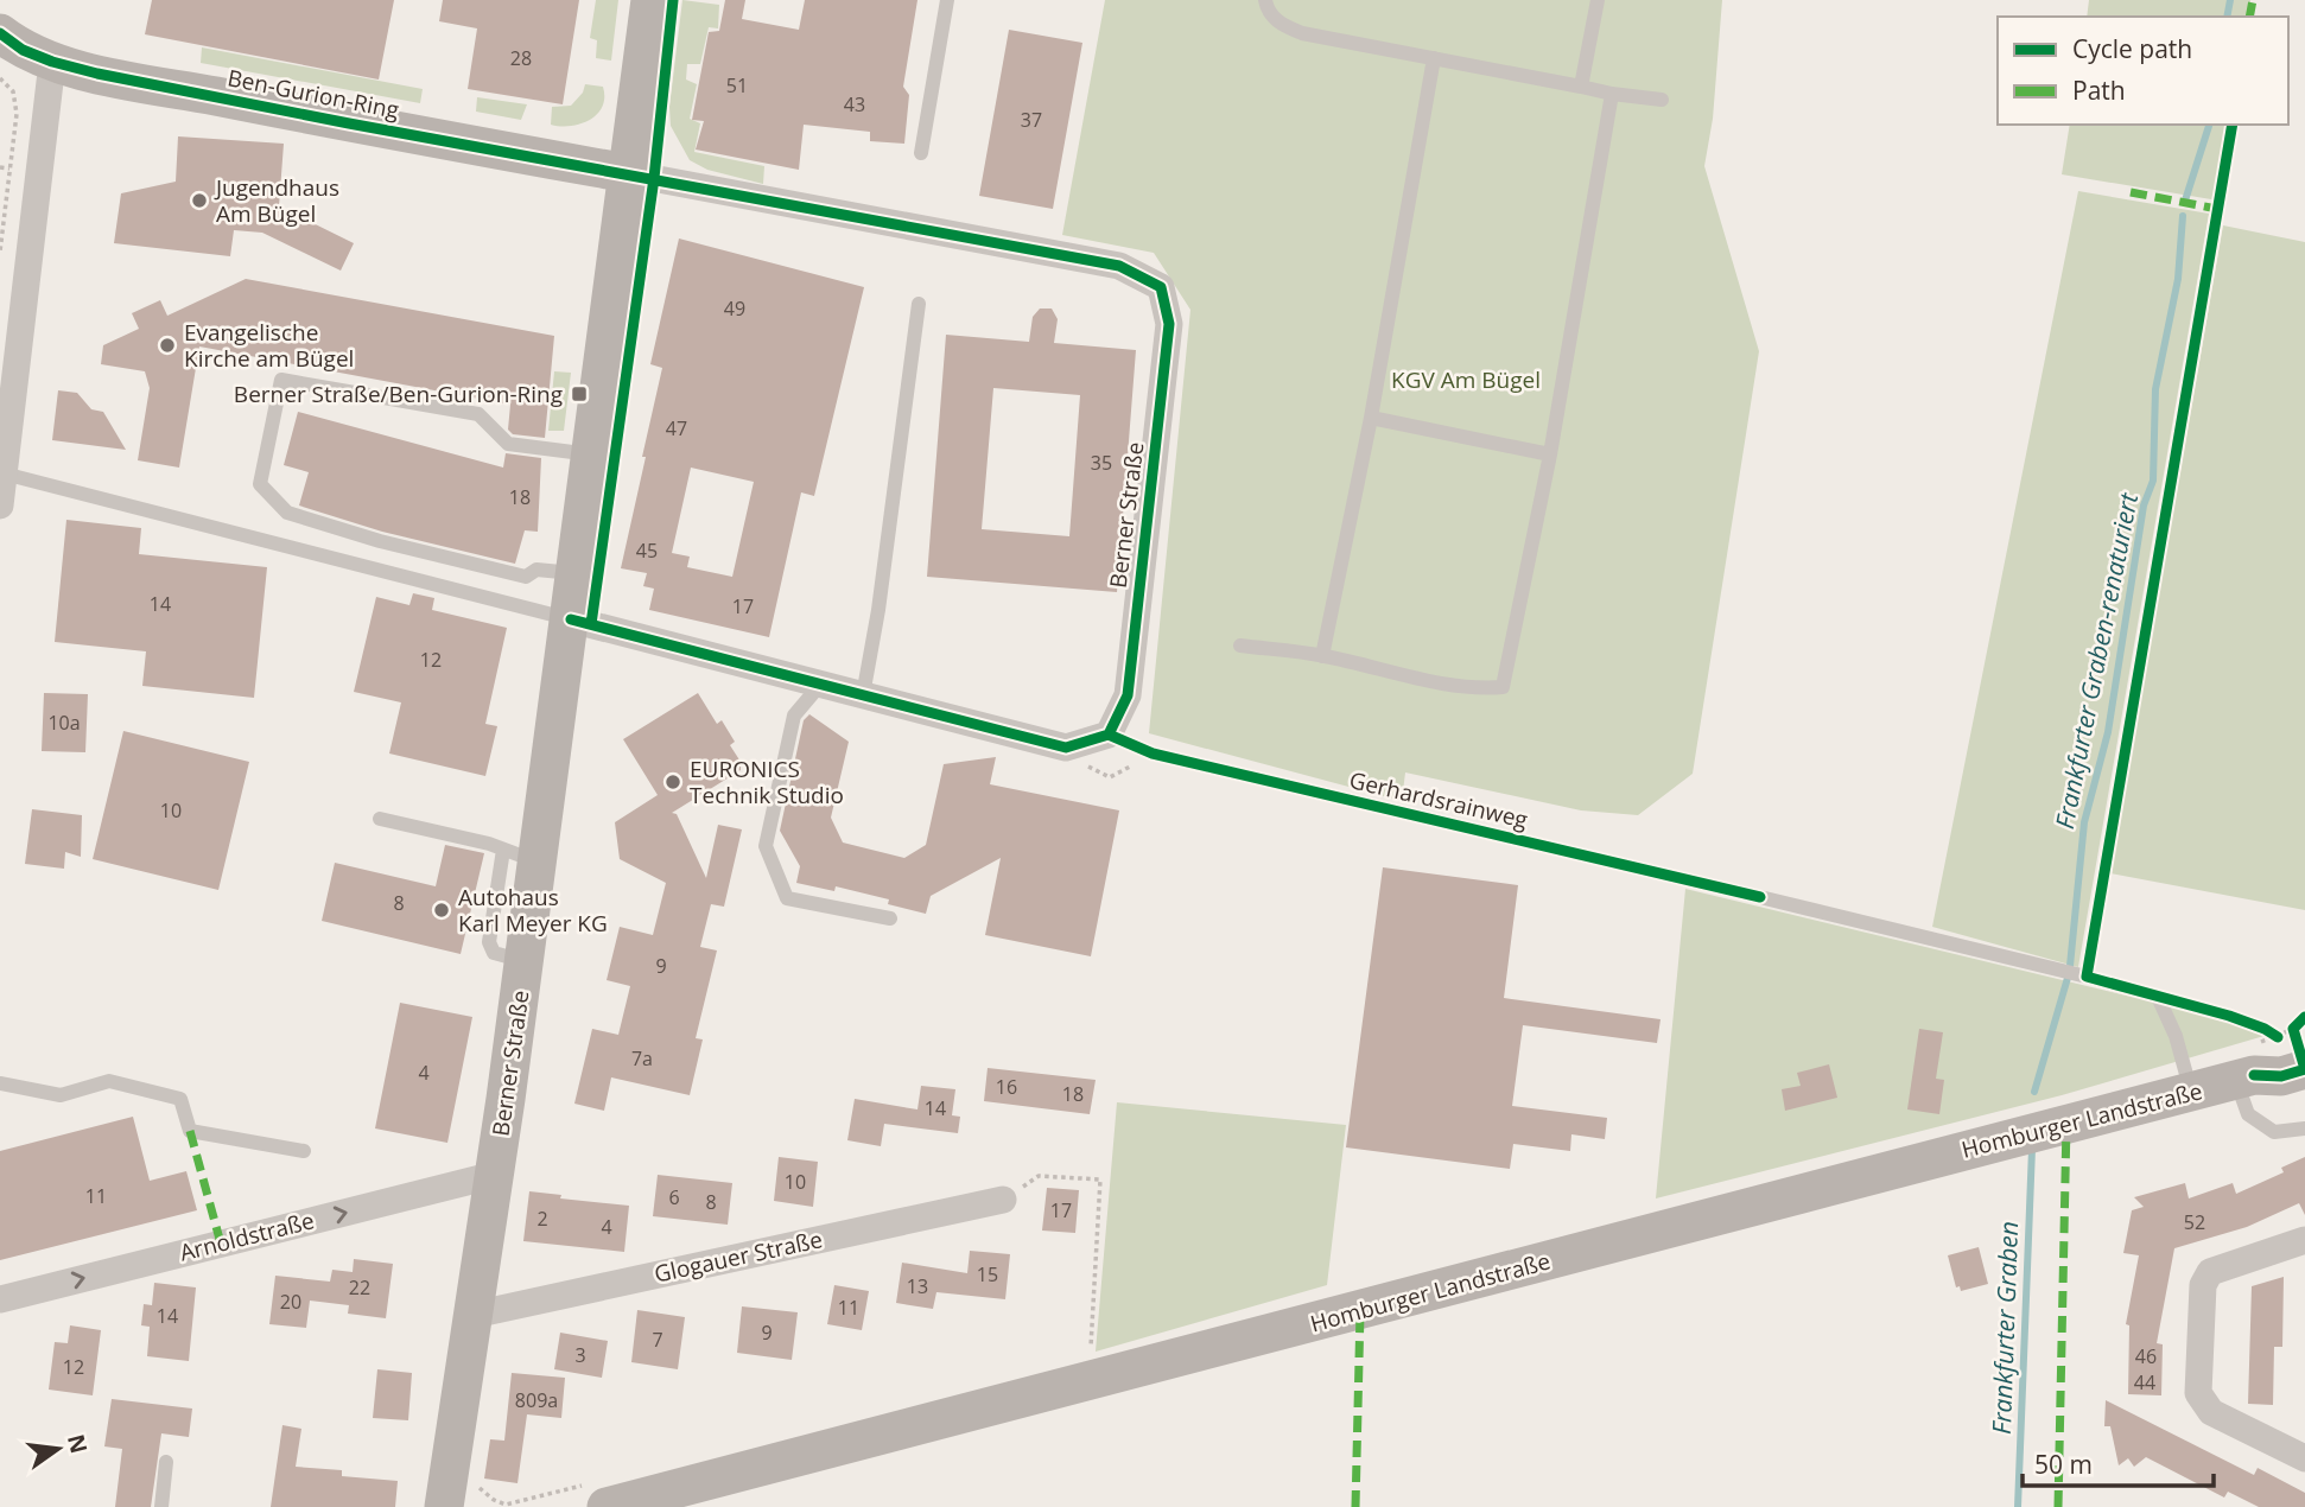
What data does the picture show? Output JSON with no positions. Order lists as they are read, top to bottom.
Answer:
{
  "streets": {
    "street": [
      "Ben-Gurion-Ring",
      "Berner Straße",
      "Homburger Landstraße",
      "Arnoldstraße",
      "Glogauer Straße"
    ],
    "lane": ["Gerhardsrainweg"]
  },
  "crossings": [
    ["Ben-Gurion-Ring", "Berner Straße"],
    ["Berner Straße", "Gerhardsrainweg"],
    ["Berner Straße", "Arnoldstraße"],
    ["Berner Straße", "Glogauer Straße"]
  ],
  "one_way": ["Arnoldstraße"],
  "water": ["Frankfurter Graben-renaturiert", "Frankfurter Graben"],
  "parks": ["KGV Am Bügel"],
  "places": {
    "other": [
      "Jugendhaus Am Bügel",
      "Evangelische Kirche am Bügel",
      "EURONICS Technik Studio",
      "Autohaus Karl Meyer KG"
    ],
    "transit": ["Berner Straße/Ben-Gurion-Ring"]
  },
  "house_numbers": [
    "28",
    "51",
    "43",
    "37",
    "49",
    "47",
    "35",
    "18",
    "45",
    "14",
    "17",
    "12",
    "10a",
    "10",
    "8",
    "9",
    "7a",
    "4",
    "16",
    "18",
    "14",
    "10",
    "11",
    "6",
    "8",
    "17",
    "2",
    "52",
    "4",
    "15",
    "13",
    "22",
    "20",
    "11",
    "14",
    "9",
    "7",
    "3",
    "46",
    "12",
    "44",
    "809a"
  ],
  "legend": ["Cycle path", "Path"],
  "scale_bar": "50 m",
  "north": "right"
}
